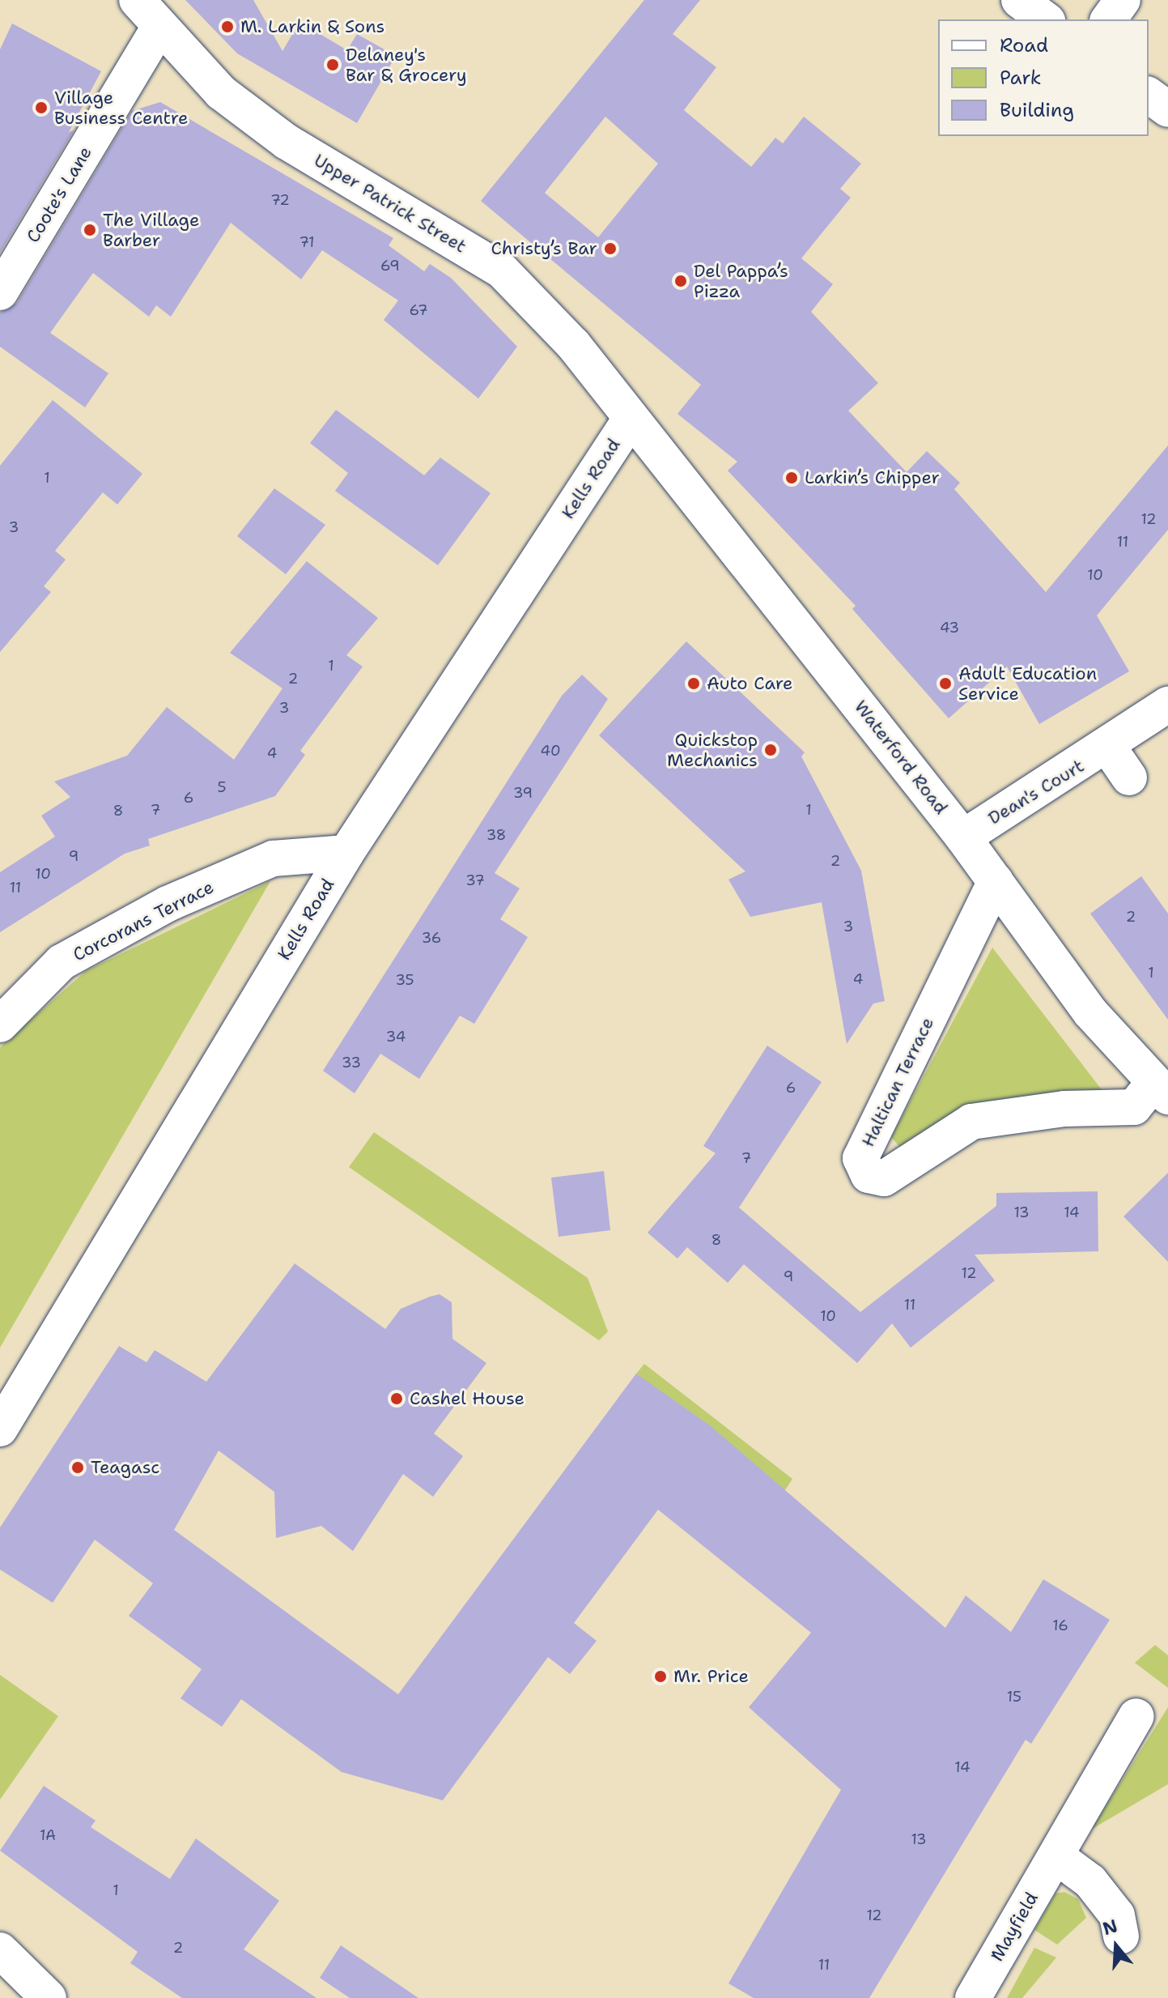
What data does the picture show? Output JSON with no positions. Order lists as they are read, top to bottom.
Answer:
{
  "streets": {
    "main road": [
      "Coote's Lane",
      "Upper Patrick Street",
      "Kells Road",
      "Waterford Road",
      "Dean's Court",
      "Corcorans Terrace",
      "Haltican Terrace",
      "Mayfield"
    ]
  },
  "crossings": [
    ["Coote's Lane", "Upper Patrick Street"],
    ["Upper Patrick Street", "Kells Road"],
    ["Upper Patrick Street", "Waterford Road"],
    ["Kells Road", "Waterford Road"],
    ["Kells Road", "Corcorans Terrace"],
    ["Waterford Road", "Dean's Court"],
    ["Waterford Road", "Haltican Terrace"]
  ],
  "places": [
    "M. Larkin & Sons",
    "Delaney's Bar & Grocery",
    "Village Business Centre",
    "The Village Barber",
    "Christy’s Bar",
    "Del Pappa’s Pizza",
    "Larkin’s Chipper",
    "Auto Care",
    "Adult Education Service",
    "Quickstop Mechanics",
    "Cashel House",
    "Teagasc",
    "Mr. Price"
  ],
  "house_numbers": [
    "72",
    "71",
    "69",
    "67",
    "1",
    "12",
    "3",
    "11",
    "10",
    "43",
    "1",
    "2",
    "3",
    "40",
    "4",
    "5",
    "39",
    "6",
    "7",
    "1",
    "8",
    "38",
    "9",
    "2",
    "10",
    "37",
    "11",
    "2",
    "3",
    "36",
    "1",
    "4",
    "35",
    "34",
    "33",
    "6",
    "7",
    "13",
    "14",
    "8",
    "12",
    "9",
    "11",
    "10",
    "16",
    "15",
    "14",
    "1A",
    "13",
    "1",
    "12",
    "2",
    "11"
  ],
  "legend": ["Road", "Park", "Building"],
  "north": "top"
}
